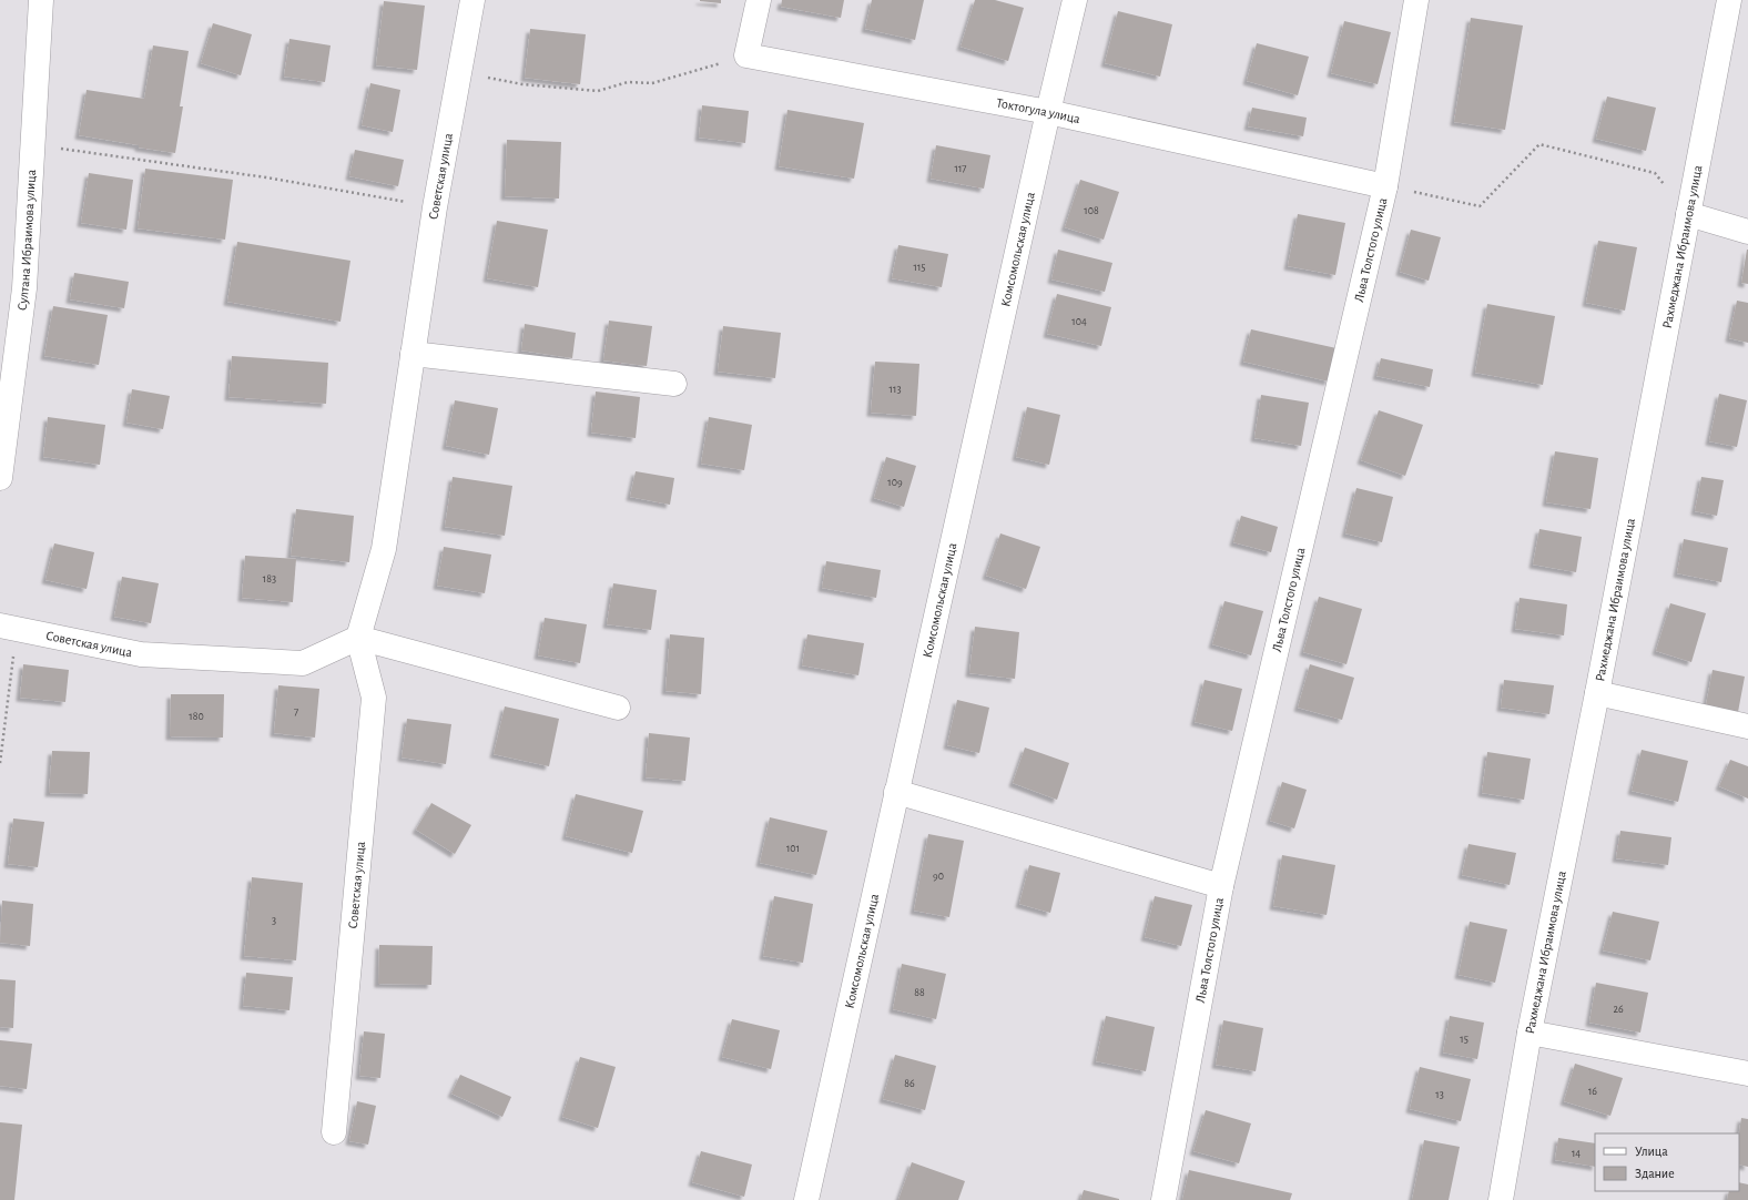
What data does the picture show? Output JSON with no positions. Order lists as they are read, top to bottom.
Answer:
{
  "streets": {
    "street": [
      "Токтогула улица",
      "Советская улица",
      "Султана Ибраимова улица",
      "Рахмеджана Ибраимова улица",
      "Комсомольская улица",
      "Льва Толстого улица"
    ]
  },
  "crossings": [
    ["Токтогула улица", "Комсомольская улица"],
    ["Токтогула улица", "Льва Толстого улица"]
  ],
  "house_numbers": [
    "117",
    "108",
    "115",
    "104",
    "113",
    "109",
    "183",
    "7",
    "180",
    "101",
    "90",
    "3",
    "88",
    "26",
    "15",
    "86",
    "16",
    "13",
    "14"
  ],
  "legend": ["Улица", "Здание"]
}
